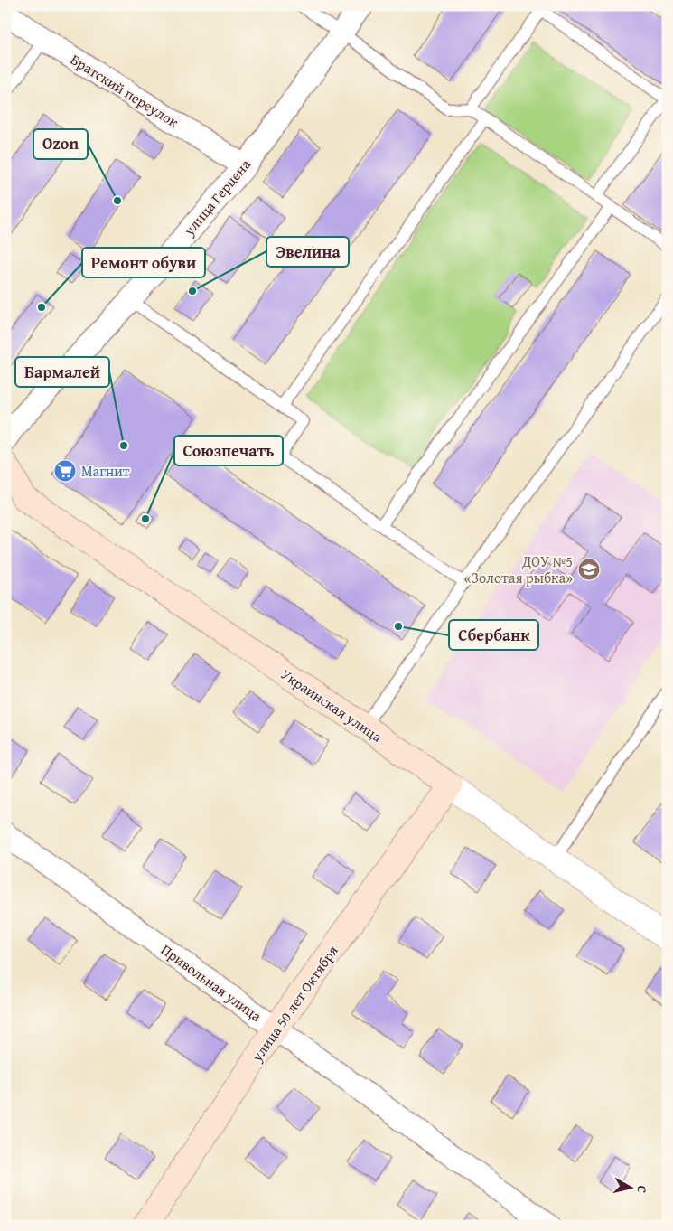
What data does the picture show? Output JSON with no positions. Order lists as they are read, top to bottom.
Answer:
{
  "streets": {
    "main road": ["Украинская улица", "улица 50 лет Октября"],
    "street": ["Братский переулок", "улица Герцена", "Привольная улица"]
  },
  "crossings": [
    ["Братский переулок", "улица Герцена"],
    ["Украинская улица", "улица 50 лет Октября"],
    ["Привольная улица", "улица 50 лет Октября"]
  ],
  "places": {
    "other": [
      "Ozon",
      "Эвелина",
      "Ремонт обуви",
      "Бармалей",
      "Союзпечать",
      "Сбербанк"
    ],
    "supermarket": ["Магнит"],
    "school or university": ["ДОУ №5 «Золотая рыбка»"]
  },
  "north": "right"
}
